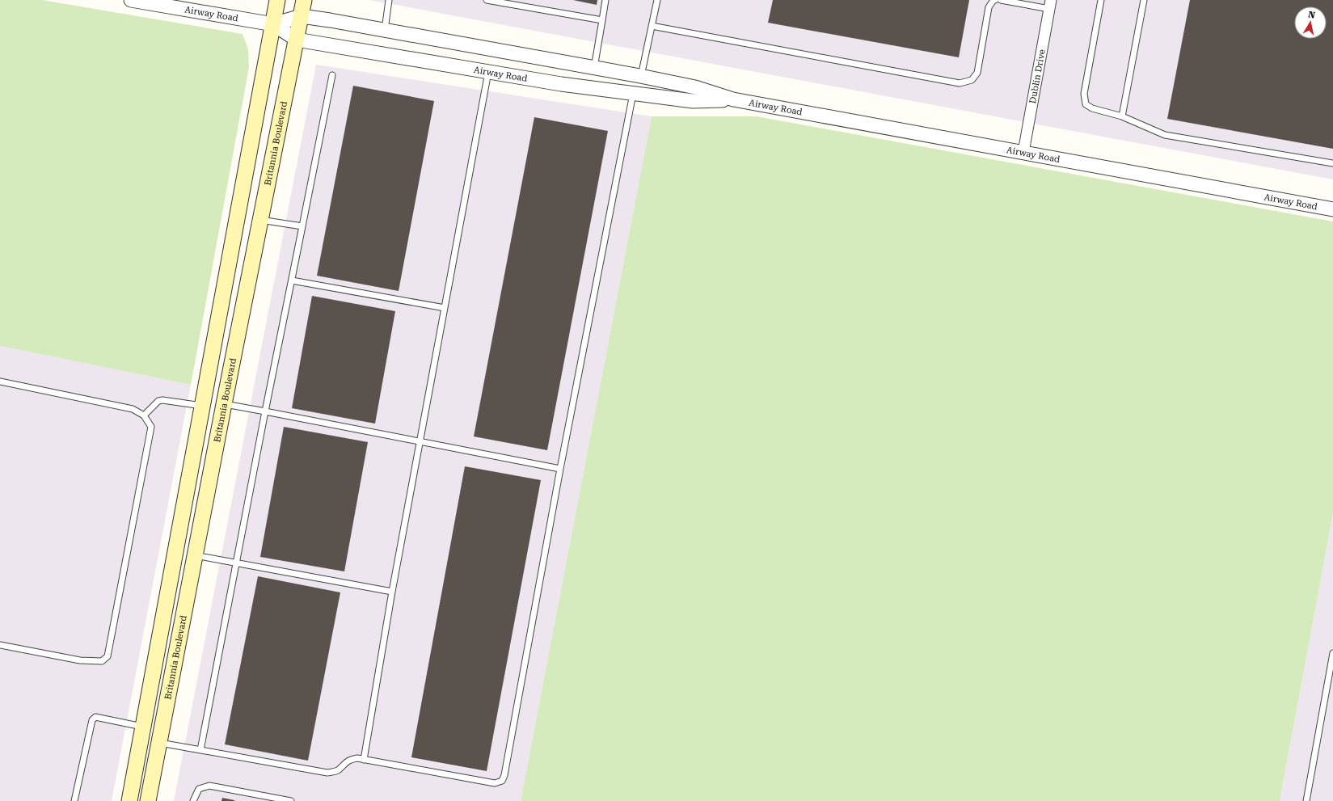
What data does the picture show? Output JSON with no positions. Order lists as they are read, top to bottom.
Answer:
{
  "streets": {
    "main road": ["Britannia Boulevard"],
    "street": ["Airway Road", "Dublin Drive"]
  },
  "crossings": [
    ["Airway Road", "Dublin Drive"],
    ["Airway Road", "Britannia Boulevard"]
  ],
  "north": "top"
}
